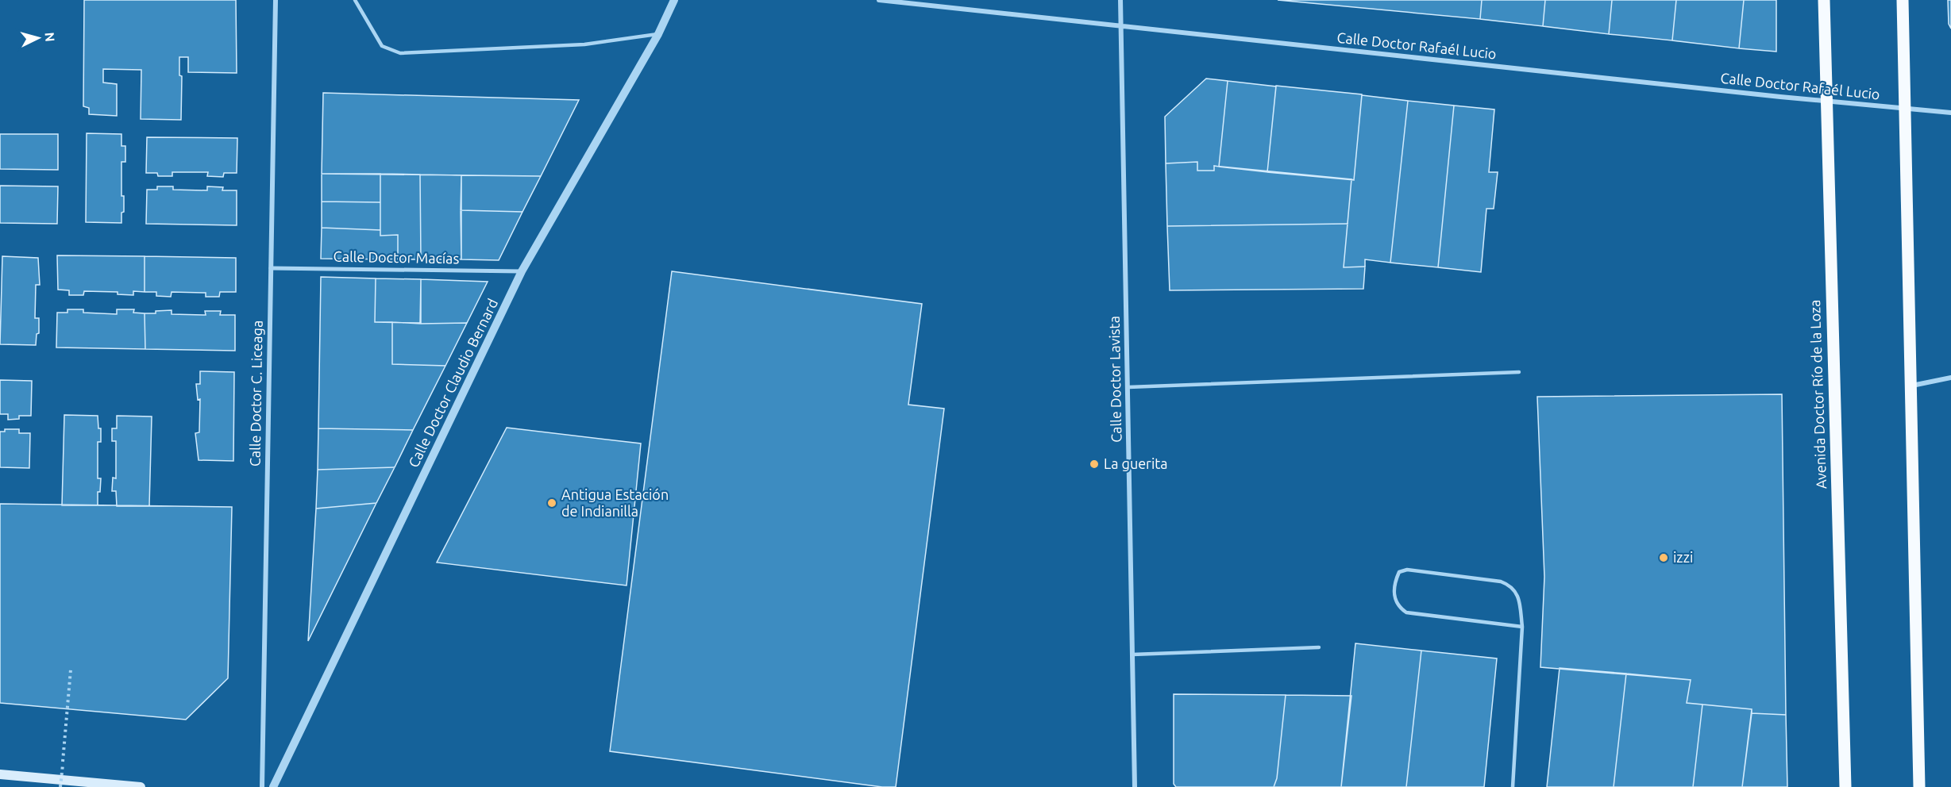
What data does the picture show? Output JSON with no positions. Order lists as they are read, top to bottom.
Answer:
{
  "streets": {
    "main road": ["Avenida Doctor Río de la Loza"],
    "street": [
      "Calle Doctor Rafaél Lucio",
      "Calle Doctor Macías",
      "Calle Doctor Lavista",
      "Calle Doctor Claudio Bernard",
      "Calle Doctor C. Liceaga"
    ]
  },
  "crossings": [
    ["Calle Doctor Rafaél Lucio", "Calle Doctor Lavista"],
    ["Calle Doctor Rafaél Lucio", "Avenida Doctor Río de la Loza"],
    ["Calle Doctor Macías", "Calle Doctor Claudio Bernard"],
    ["Calle Doctor Macías", "Calle Doctor C. Liceaga"]
  ],
  "places": ["La guerita", "Antigua Estación de Indianilla", "izzi"],
  "north": "right"
}
